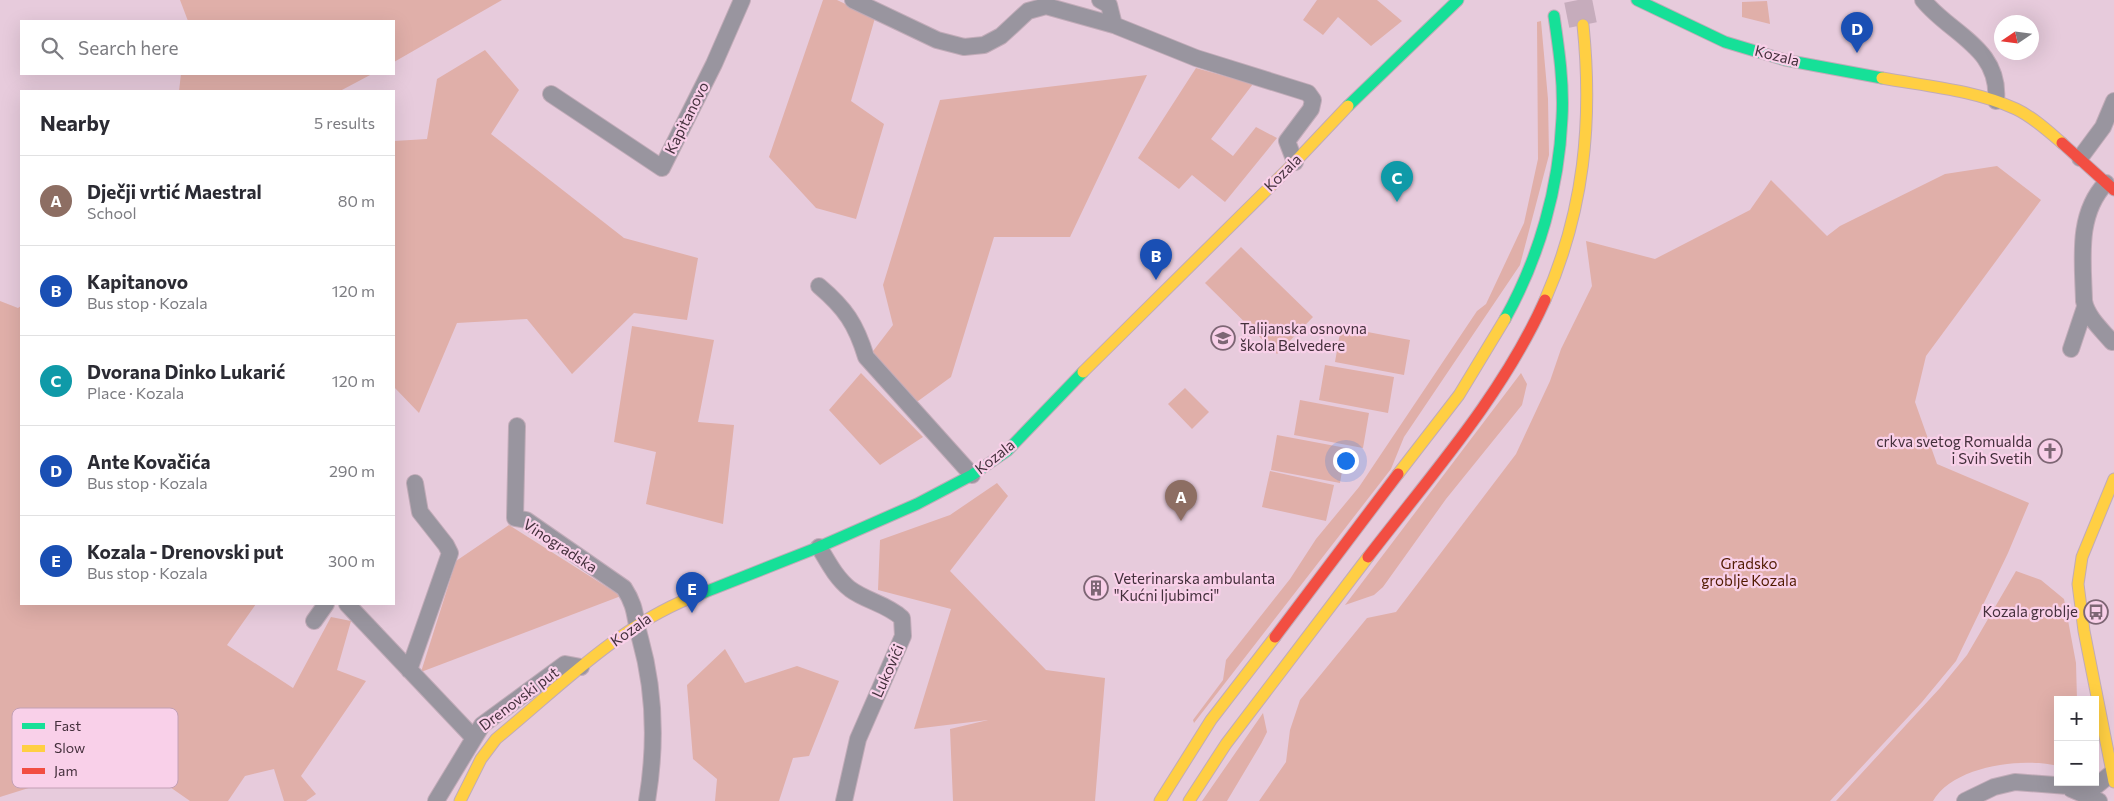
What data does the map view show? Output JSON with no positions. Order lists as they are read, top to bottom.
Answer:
{
  "streets": {
    "main road": ["Kozala"],
    "street": [
      "Kapitanovo",
      "Vinogradska",
      "Lukovići",
      "Drenovski put"
    ]
  },
  "crossings": [
    ["Kozala", "Vinogradska"],
    ["Kozala", "Lukovići"],
    ["Kozala", "Drenovski put"]
  ],
  "parks": ["Gradsko groblje Kozala"],
  "places": {
    "school or university": ["Talijanska osnovna škola Belvedere"],
    "church": ["crkva svetog Romualda i Svih Svetih"],
    "building": ["Veterinarska ambulanta \"Kućni ljubimci\""],
    "bus stop": ["Kozala groblje"]
  },
  "legend": ["Fast", "Slow", "Jam"],
  "north": "left",
  "page": {
    "pins": [
      "D",
      "C",
      "B",
      "A",
      "E"
    ],
    "search": "Search here",
    "heading": ["Nearby", "5 results"],
    "list": [
      {
        "mark": "A",
        "name": "Dječji vrtić Maestral",
        "note": "School",
        "value": "80 m"
      },
      {
        "mark": "B",
        "name": "Kapitanovo",
        "note": "Bus stop · Kozala",
        "value": "120 m"
      },
      {
        "mark": "C",
        "name": "Dvorana Dinko Lukarić",
        "note": "Place · Kozala",
        "value": "120 m"
      },
      {
        "mark": "D",
        "name": "Ante Kovačića",
        "note": "Bus stop · Kozala",
        "value": "290 m"
      },
      {
        "mark": "E",
        "name": "Kozala - Drenovski put",
        "note": "Bus stop · Kozala",
        "value": "300 m"
      }
    ],
    "map_buttons": ["+", "−"]
  }
}
